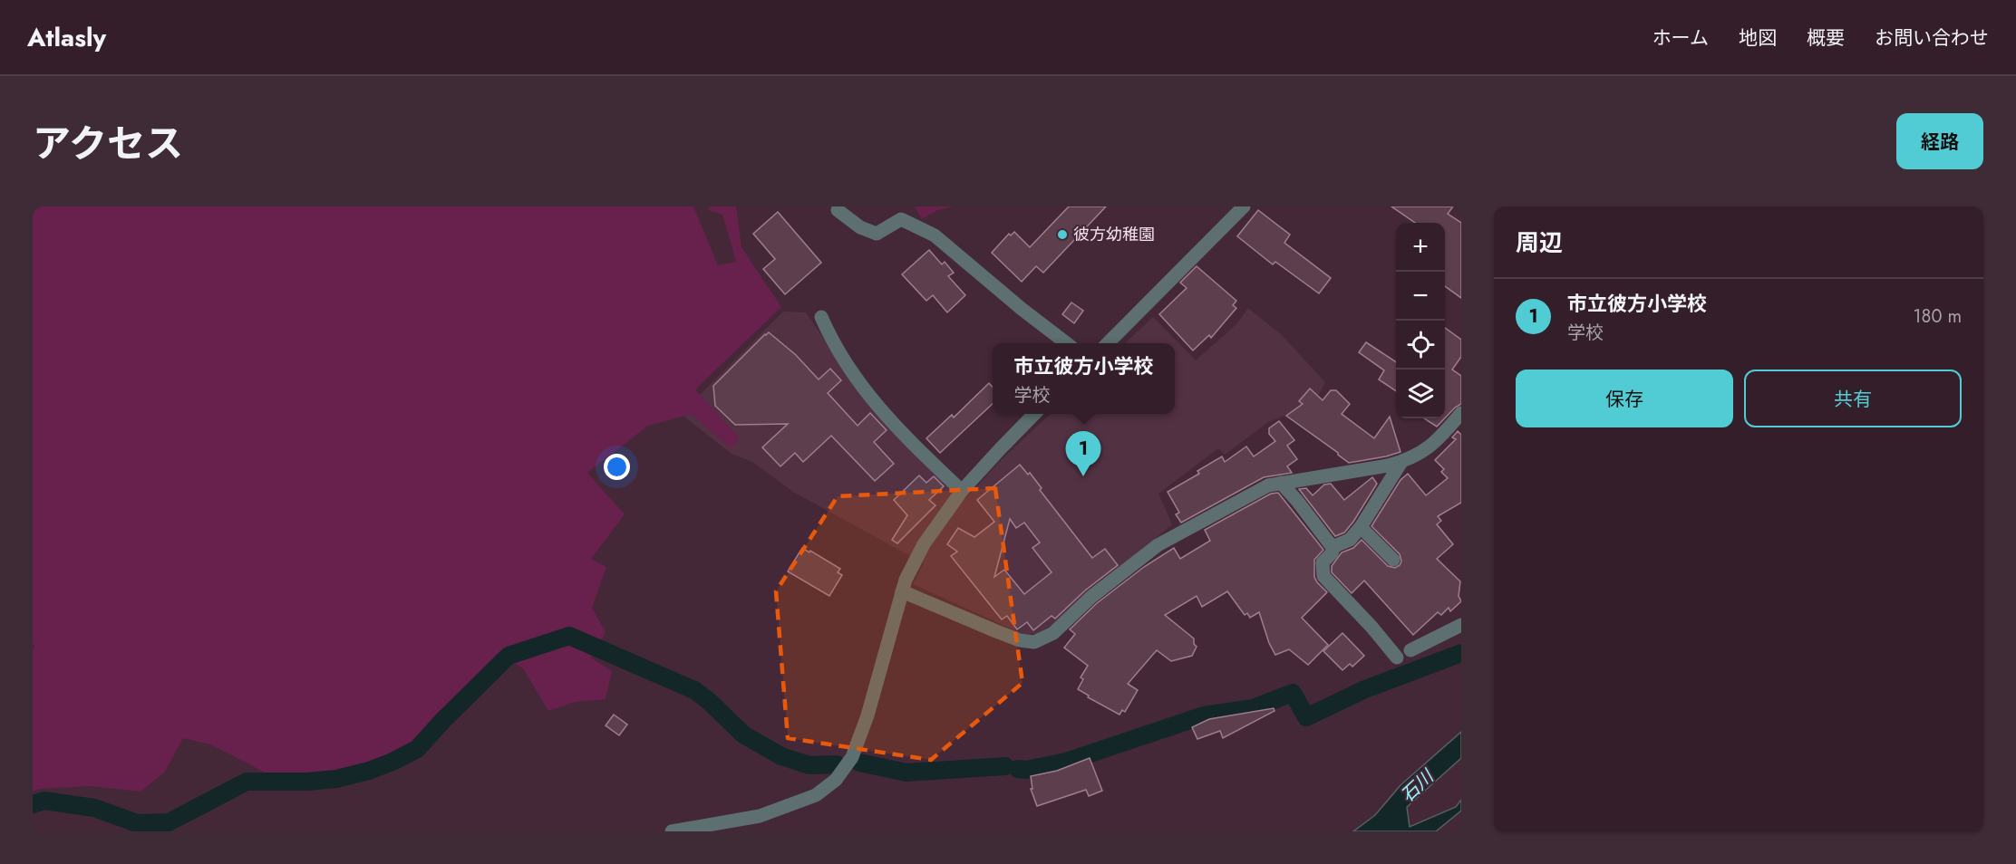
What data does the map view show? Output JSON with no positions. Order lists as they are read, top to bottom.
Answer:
{
  "water": ["石川"],
  "places": ["彼方幼稚園"],
  "page": {
    "header": "Atlasly",
    "nav": [
      "ホーム",
      "地図",
      "概要",
      "お問い合わせ"
    ],
    "title": "アクセス",
    "buttons": [
      "経路",
      ["保存", "共有"]
    ],
    "heading": "周辺",
    "map_buttons": ["+", "−"],
    "list": [
      {
        "mark": "1",
        "name": "市立彼方小学校",
        "note": "学校",
        "value": "180 m"
      }
    ],
    "popup": ["市立彼方小学校", "学校"],
    "pins": "1"
  }
}
